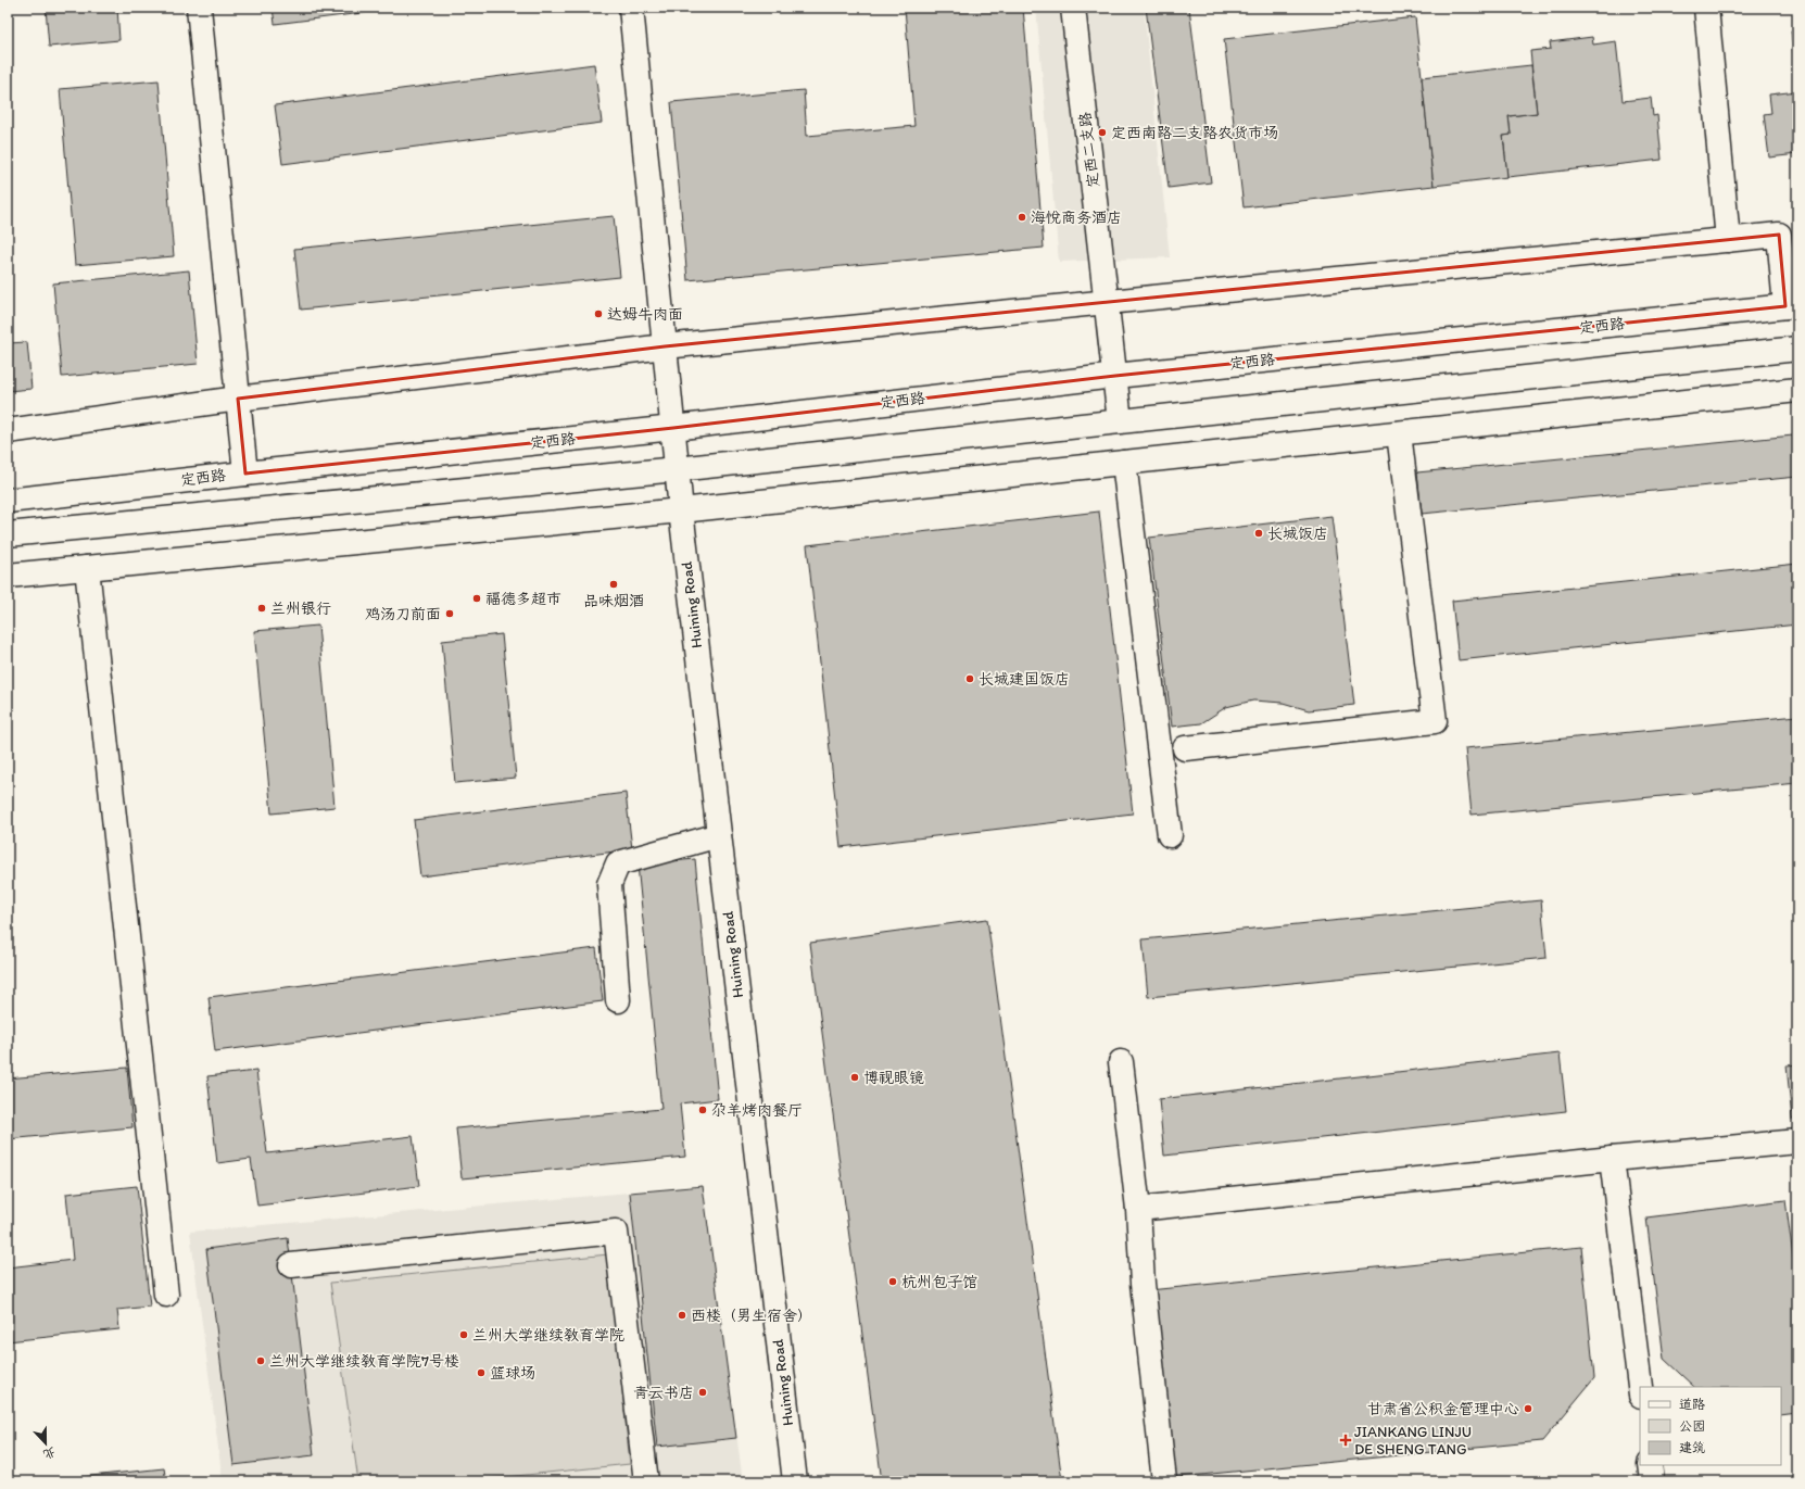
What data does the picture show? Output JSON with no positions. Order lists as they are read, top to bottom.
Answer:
{
  "streets": {
    "street": ["定西二支路", "定西路", "Huining Road"]
  },
  "crossings": [
    ["定西二支路", "定西路"],
    ["定西路", "Huining Road"]
  ],
  "places": {
    "other": [
      "定西南路二支路农货市场",
      "海悦商务酒店",
      "达姆牛肉面",
      "长城饭店",
      "品味烟酒",
      "福德多超市",
      "兰州银行",
      "鸡汤刀前面",
      "长城建国饭店",
      "博视眼镜",
      "尕羊烤肉餐厅",
      "杭州包子馆",
      "西楼（男生宿舍）",
      "兰州大学继续教育学院",
      "兰州大学继续教育学院7号楼",
      "篮球场",
      "青云书店",
      "甘肃省公积金管理中心"
    ],
    "health": ["JIANKANG LINJU DE SHENG TANG"]
  },
  "legend": ["道路", "公园", "建筑"],
  "north": "bottom"
}
